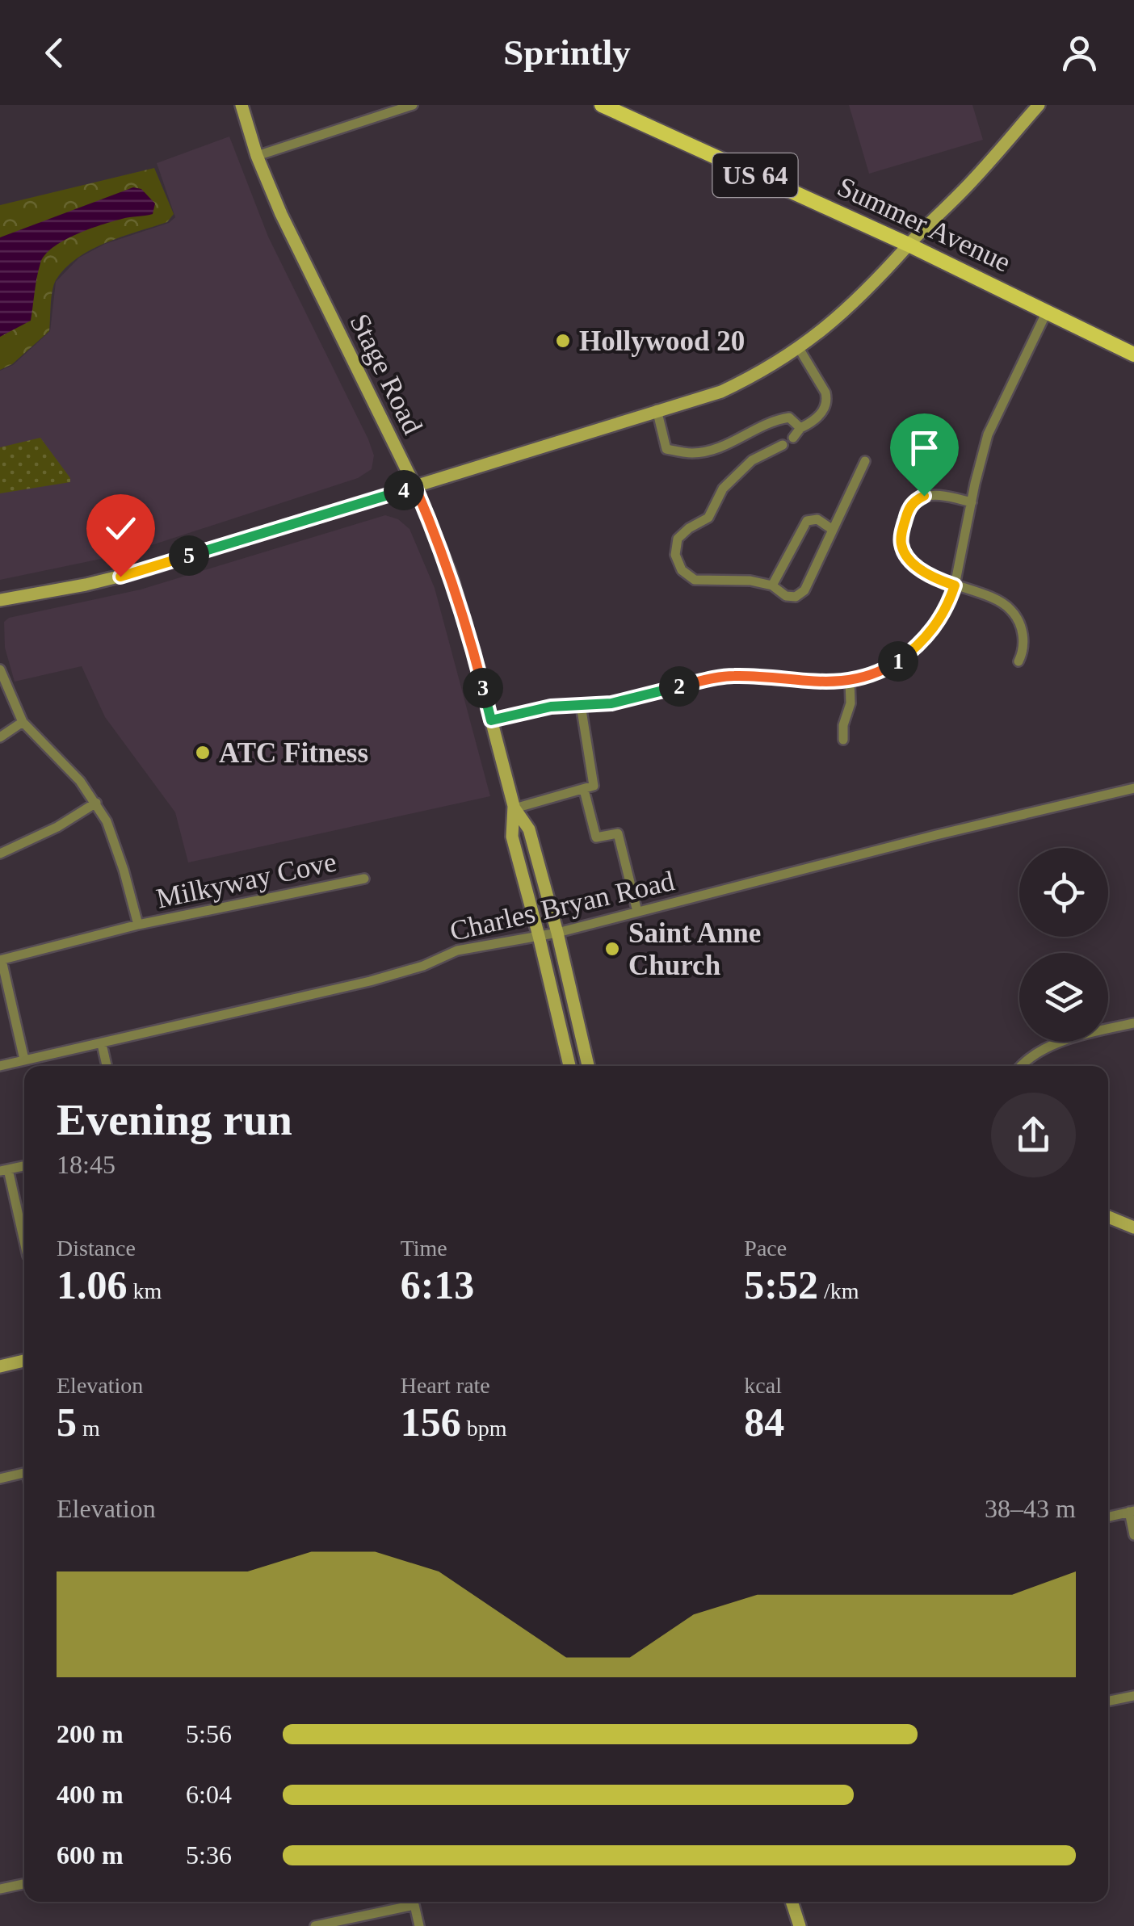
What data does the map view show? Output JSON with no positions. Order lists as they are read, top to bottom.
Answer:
{
  "streets": {
    "main road": ["US 64", "Summer Avenue", "Stage Road"],
    "street": ["Milkyway Cove", "Charles Bryan Road"]
  },
  "crossings": [
    ["Stage Road", "Charles Bryan Road"]
  ],
  "places": ["Hollywood 20", "ATC Fitness", "Saint Anne Church"],
  "page": {
    "header": "Sprintly",
    "pins": [
      "4",
      "5",
      "1",
      "2",
      "3"
    ],
    "heading": ["Evening run", "18:45"],
    "stats": [
      ["Distance", "1.06 km"],
      ["Time", "6:13"],
      ["Pace", "5:52 /km"],
      ["Elevation", "5 m"],
      ["Heart rate", "156 bpm"],
      ["kcal", "84"]
    ],
    "chart": ["Elevation", "38–43 m"],
    "list": [
      {
        "name": "200 m",
        "note": "5:56"
      },
      {
        "name": "400 m",
        "note": "6:04"
      },
      {
        "name": "600 m",
        "note": "5:36"
      }
    ]
  }
}
